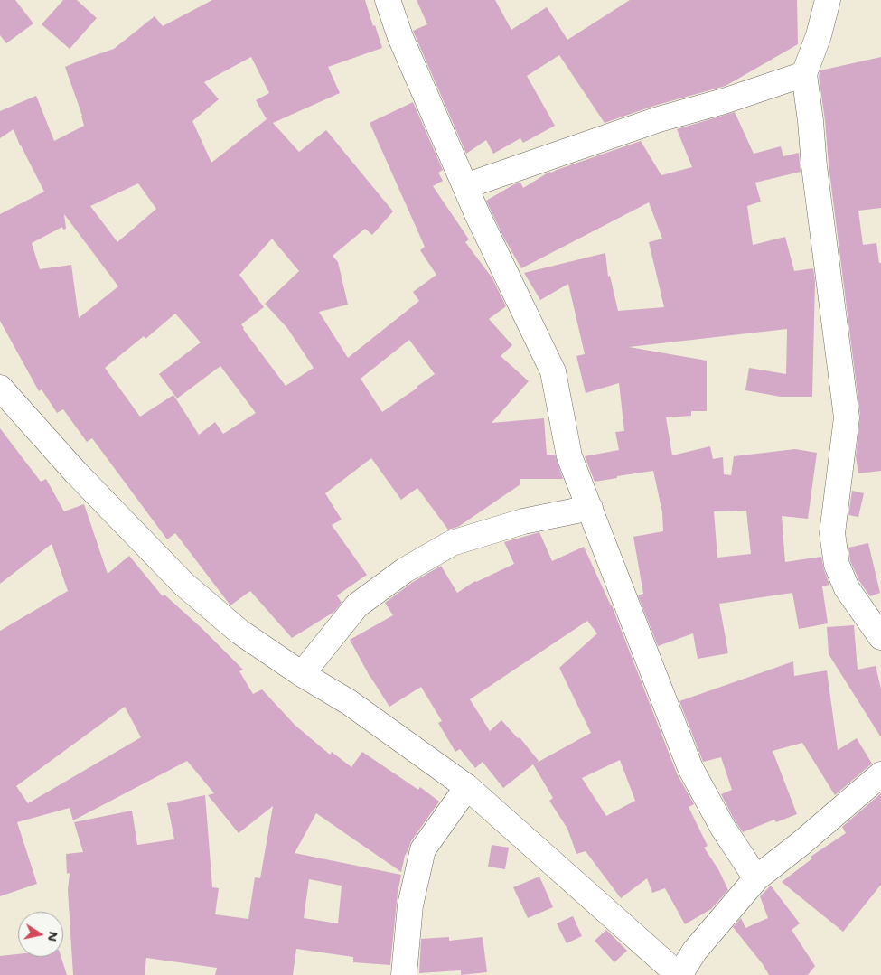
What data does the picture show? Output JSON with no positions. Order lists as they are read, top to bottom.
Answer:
{
  "north": "right"
}
